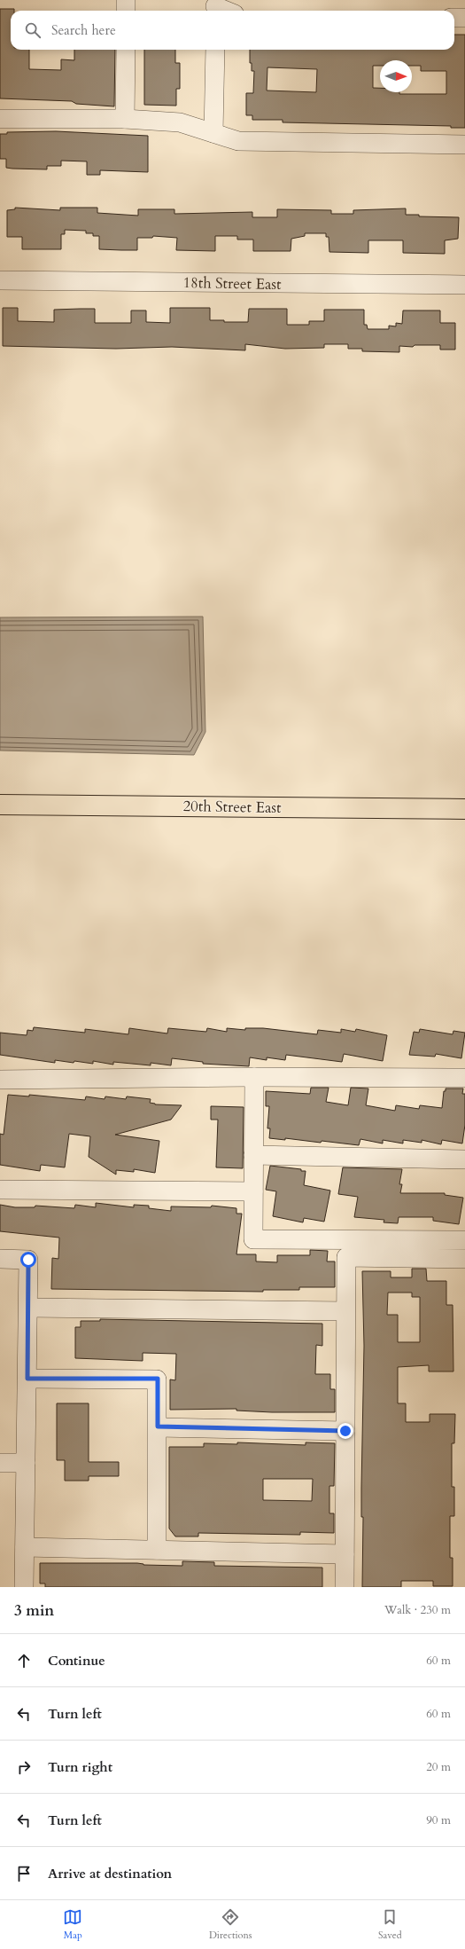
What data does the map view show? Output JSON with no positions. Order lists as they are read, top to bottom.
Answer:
{
  "streets": {
    "main road": ["20th Street East"],
    "street": ["18th Street East"]
  },
  "north": "right",
  "page": {
    "search": "Search here",
    "heading": ["3 min", "Walk · 230 m"],
    "list": [
      ["Continue", "60 m"],
      ["Turn left", "60 m"],
      ["Turn right", "20 m"],
      ["Turn left", "90 m"],
      "Arrive at destination"
    ],
    "nav": ["Map", "Directions", "Saved"]
  }
}
